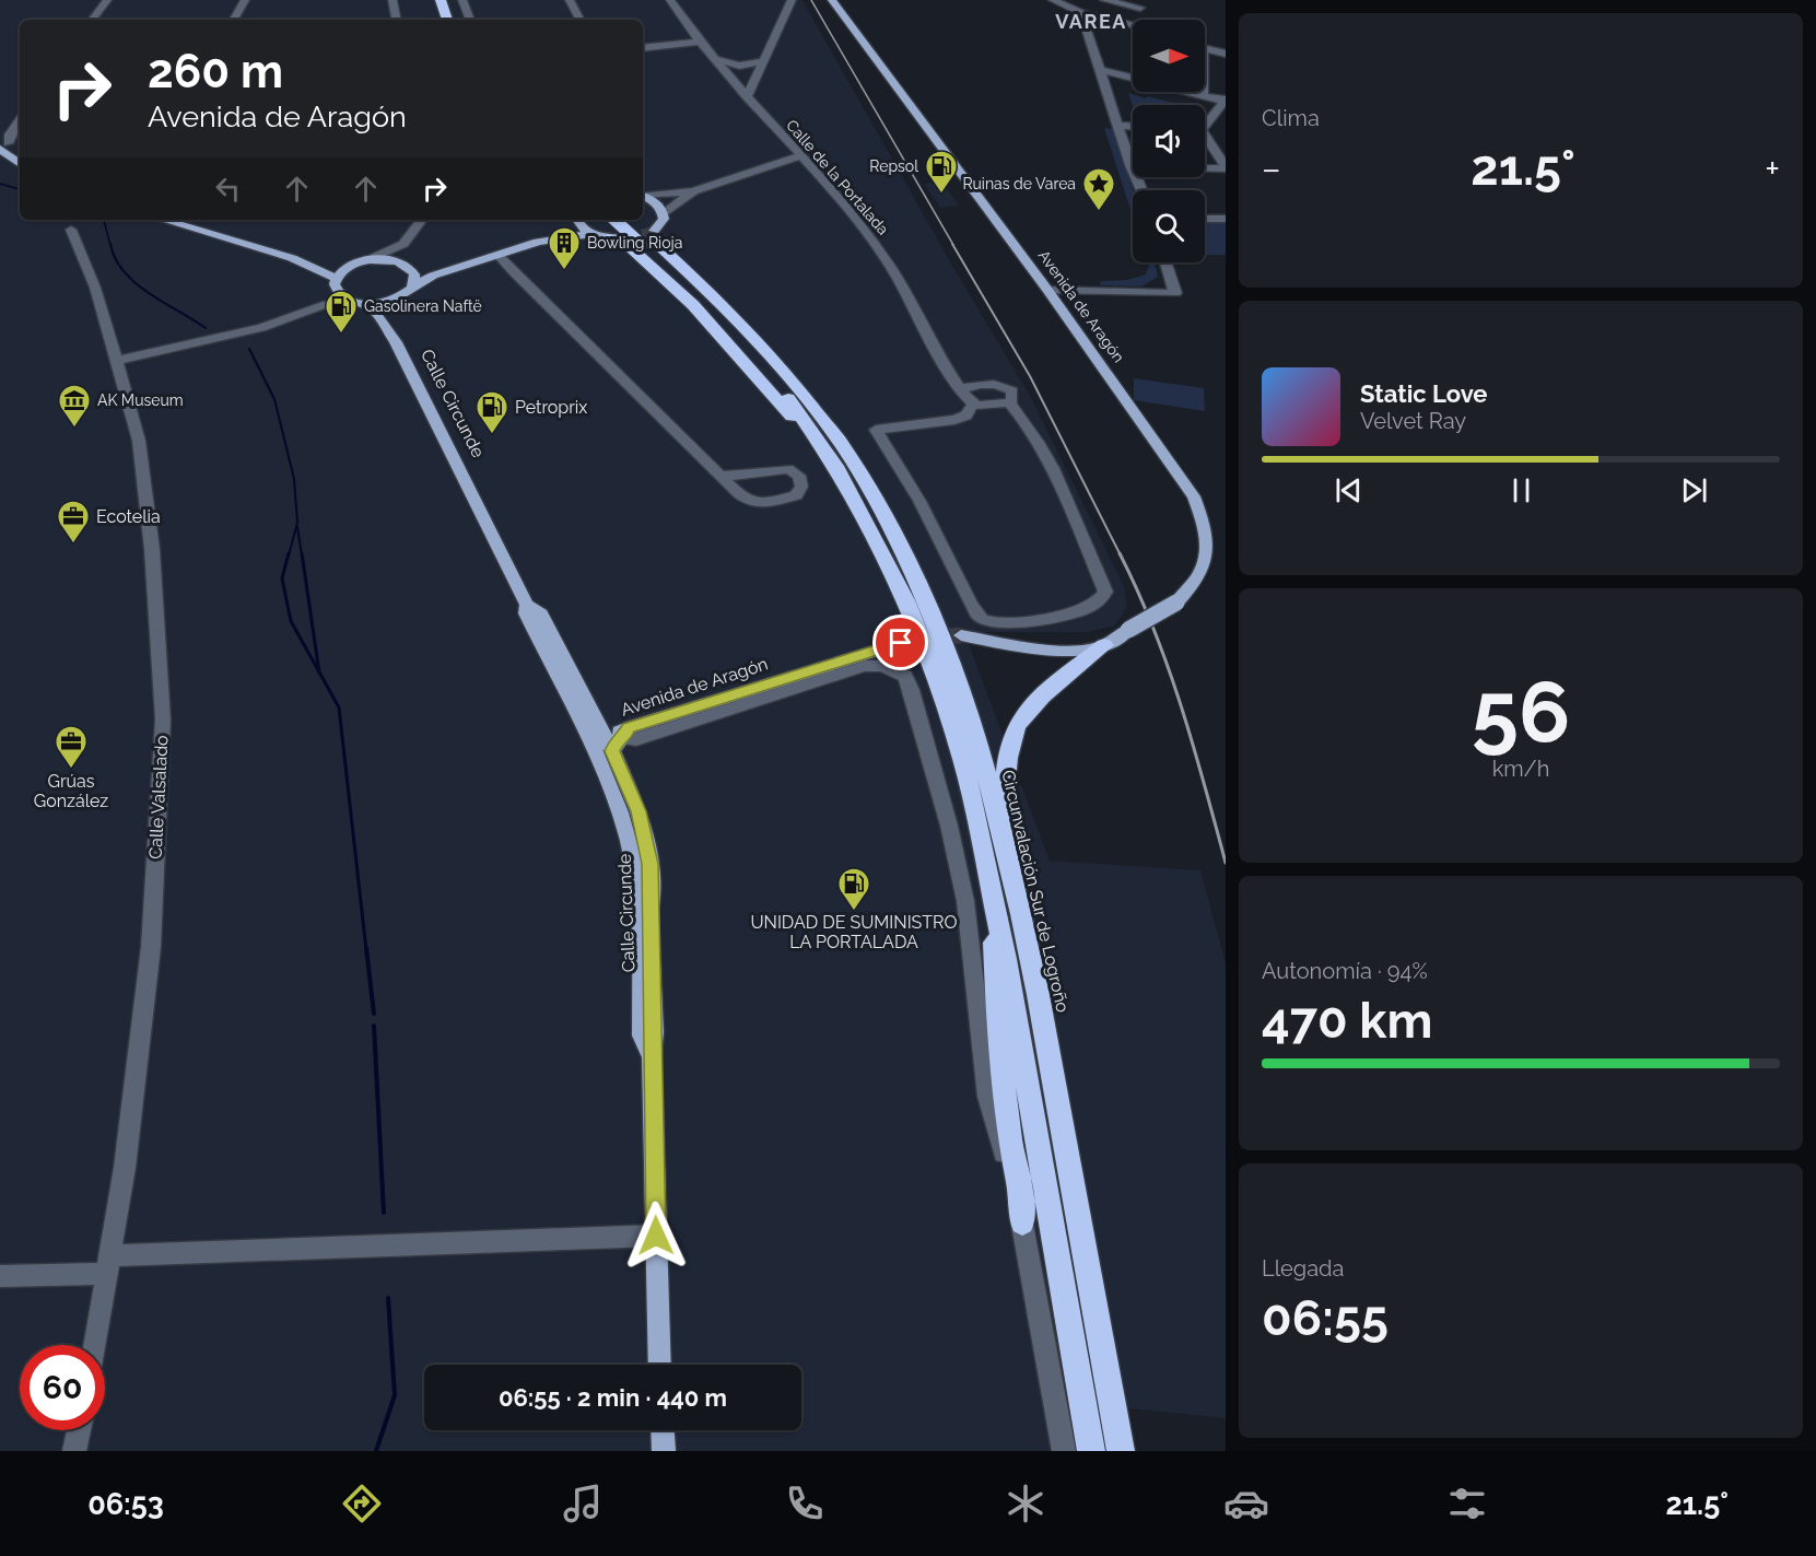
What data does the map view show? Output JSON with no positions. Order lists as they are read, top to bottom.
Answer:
{
  "streets": {
    "highway": ["Circunvalación Sur de Logroño"],
    "main road": ["Avenida de Aragón", "Calle Circunde"],
    "street": ["Calle de la Portalada", "Calle Valsalado"]
  },
  "crossings": [
    ["Avenida de Aragón", "Calle Circunde"]
  ],
  "districts": ["VAREA"],
  "places": {
    "fuel station": [
      "Repsol",
      "Gasolinera Naftë",
      "Petroprix",
      "UNIDAD DE SUMINISTRO LA PORTALADA"
    ],
    "place": ["Ruinas de Varea"],
    "building": ["Bowling Rioja"],
    "museum": ["AK Museum"],
    "office": ["Ecotelia", "Grúas González"]
  },
  "north": "right",
  "page": {
    "tile": [
      "Clima",
      ["56", "km/h"],
      ["Autonomía · 94%", "470 km"],
      ["Llegada", "06:55"]
    ],
    "turn": ["260 m", "Avenida de Aragón"],
    "heat": ["−", "21.5°", "+"],
    "song": ["Static Love", "Velvet Ray"],
    "limit": "60",
    "trip": "06:55 · 2 min · 440 m",
    "tabs": ["06:53", "21.5°"]
  }
}
